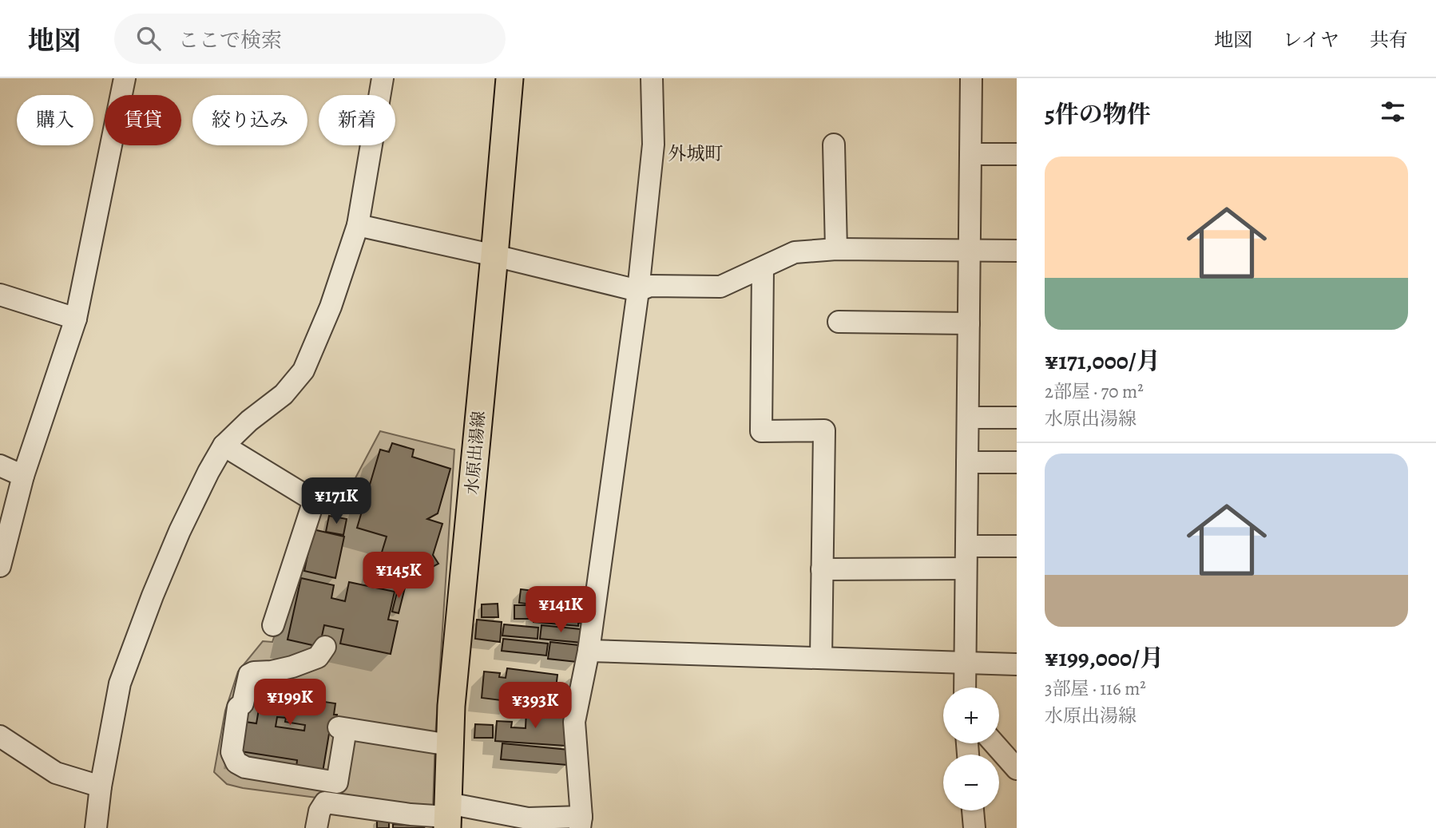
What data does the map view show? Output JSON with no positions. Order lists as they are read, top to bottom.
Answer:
{
  "streets": {
    "main road": ["水原出湯線"]
  },
  "districts": ["外城町"],
  "page": {
    "header": "地図",
    "search": "ここで検索",
    "nav": ["地図", "レイヤ", "共有"],
    "heading": "5件の物件",
    "chip": [
      "購入",
      "賃貸",
      "絞り込み",
      "新着"
    ],
    "list": [
      {
        "name": "¥171,000/月",
        "note": "2部屋 · 70 m² · 水原出湯線"
      },
      {
        "name": "¥199,000/月",
        "note": "3部屋 · 116 m² · 水原出湯線"
      }
    ],
    "price": [
      "¥171K",
      "¥145K",
      "¥141K",
      "¥199K",
      "¥393K"
    ],
    "map_buttons": ["+", "−"]
  }
}
